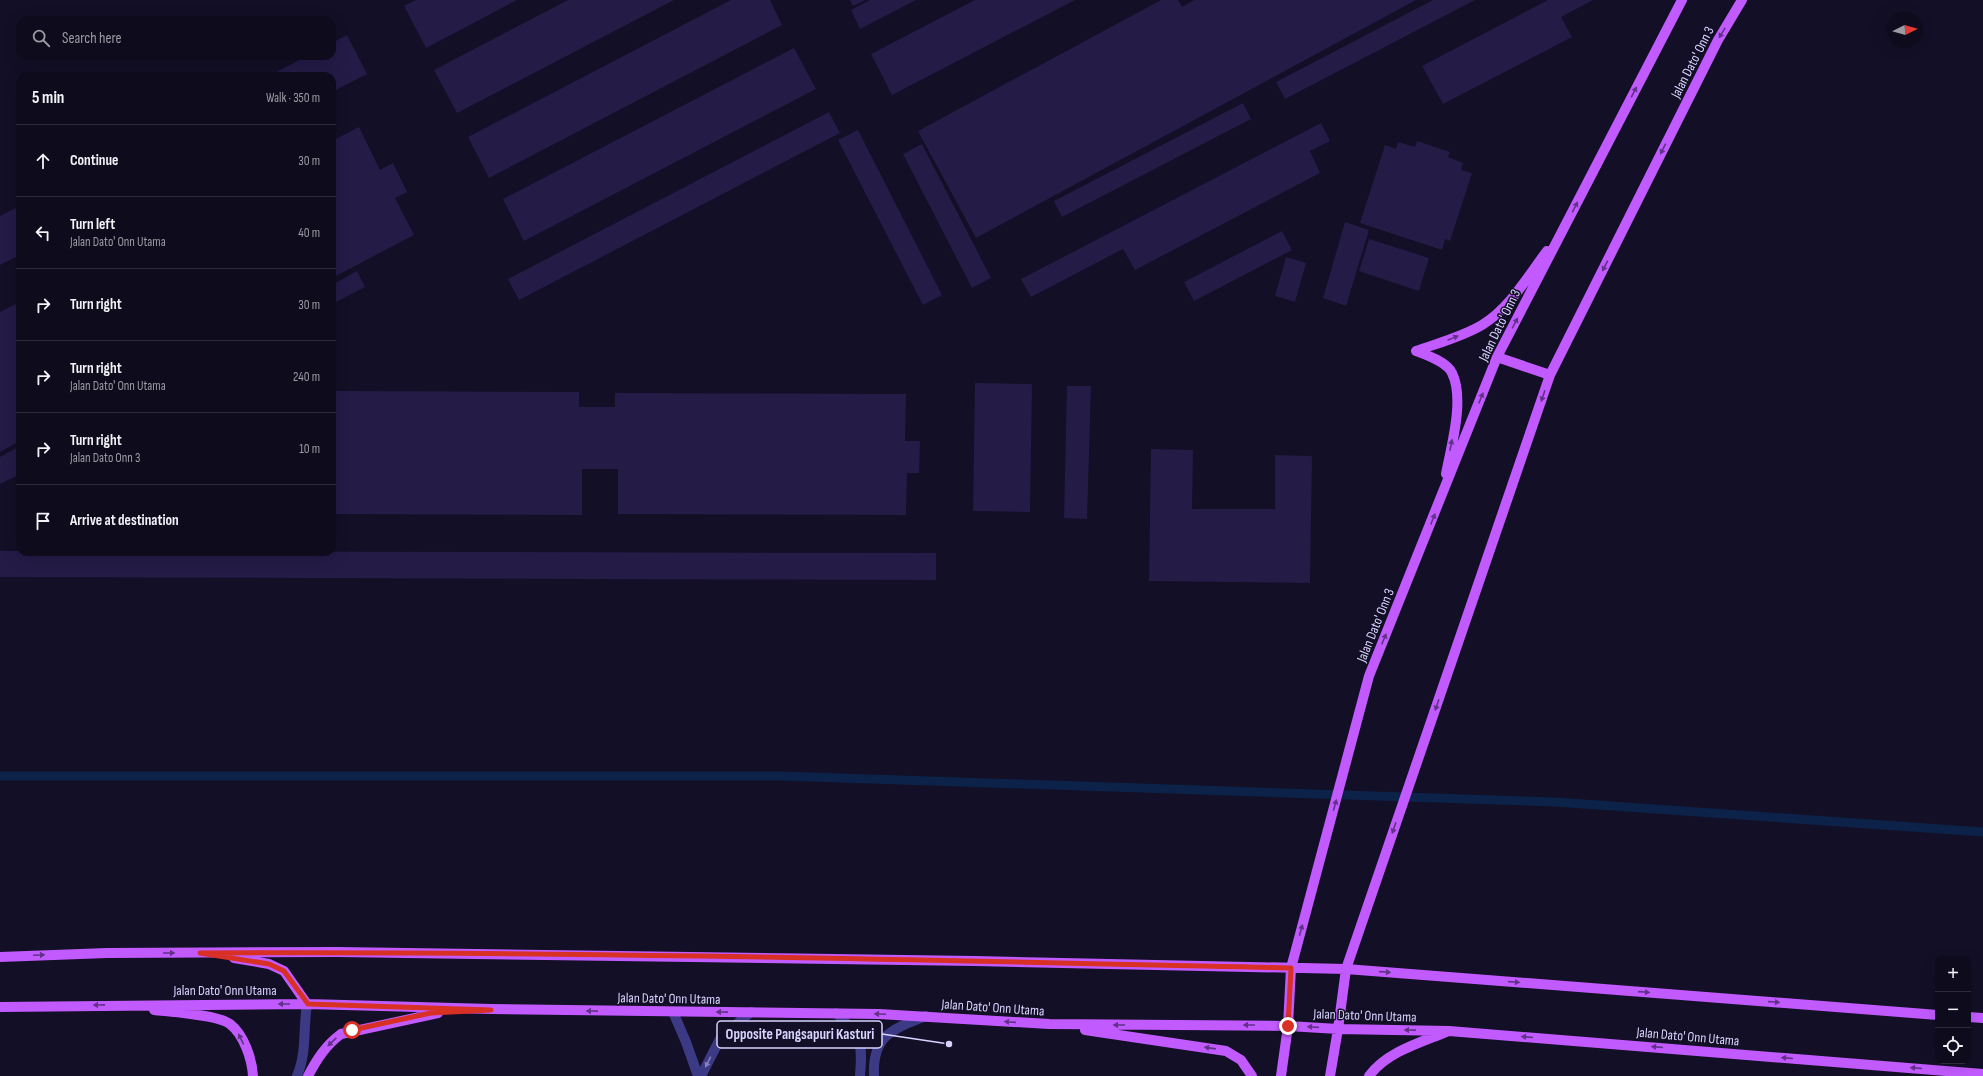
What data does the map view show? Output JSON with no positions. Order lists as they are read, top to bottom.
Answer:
{
  "streets": {
    "main road": ["Jalan Dato' Onn 3", "Jalan Dato' Onn Utama"]
  },
  "crossings": [
    ["Jalan Dato' Onn 3", "Jalan Dato' Onn Utama"]
  ],
  "places": ["Opposite Pangsapuri Kasturi"],
  "north": "right",
  "page": {
    "search": "Search here",
    "heading": ["5 min", "Walk · 350 m"],
    "list": [
      ["Continue", "30 m"],
      ["Turn left", "Jalan Dato' Onn Utama", "40 m"],
      ["Turn right", "30 m"],
      ["Turn right", "Jalan Dato' Onn Utama", "240 m"],
      ["Turn right", "Jalan Dato Onn 3", "10 m"],
      "Arrive at destination"
    ],
    "map_buttons": ["+", "−"]
  }
}
